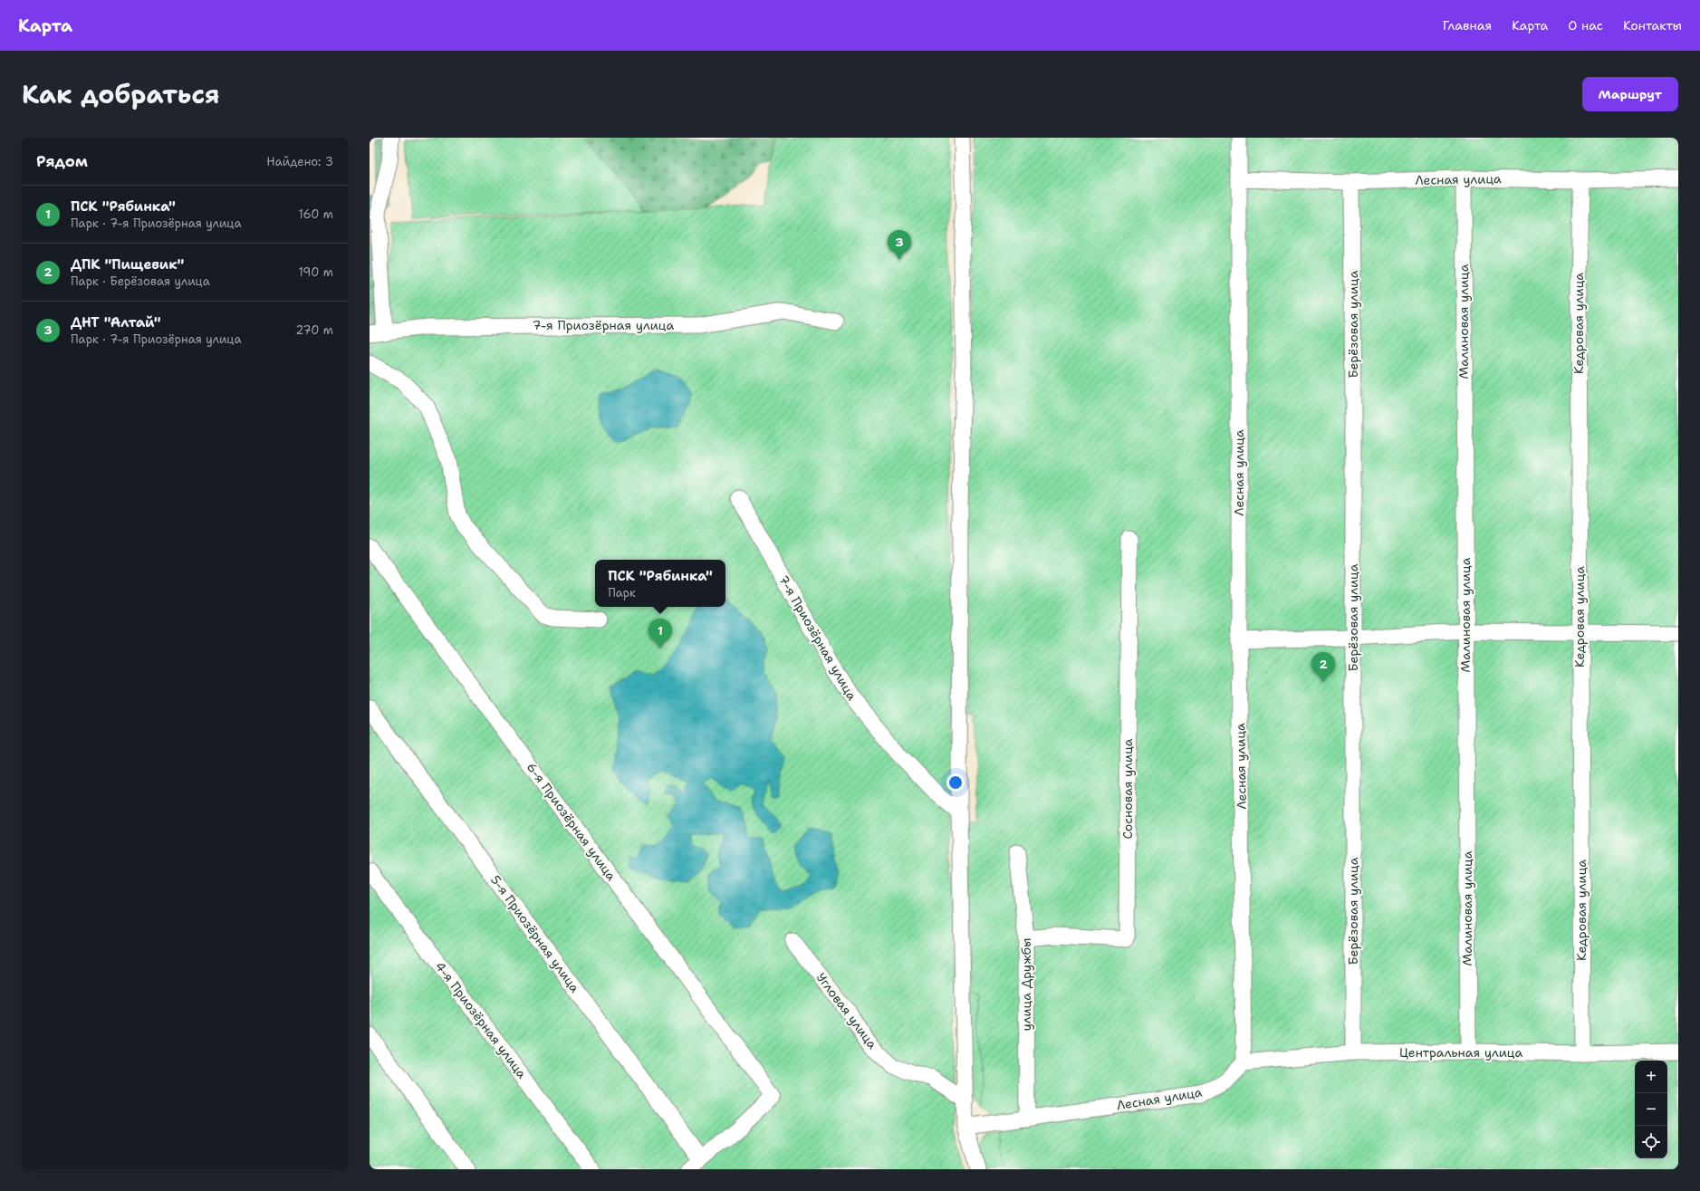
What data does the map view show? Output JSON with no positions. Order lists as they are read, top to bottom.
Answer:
{
  "streets": {
    "street": [
      "Лесная улица",
      "Малиновая улица",
      "Кедровая улица",
      "Берёзовая улица",
      "7-я Приозёрная улица",
      "Сосновая улица",
      "6-я Приозёрная улица",
      "5-я Приозёрная улица",
      "улица Дружбы",
      "Угловая улица",
      "4-я Приозёрная улица",
      "Центральная улица"
    ]
  },
  "crossings": [
    ["Лесная улица", "Малиновая улица"],
    ["Лесная улица", "Кедровая улица"],
    ["Лесная улица", "Берёзовая улица"],
    ["Лесная улица", "улица Дружбы"],
    ["Лесная улица", "Центральная улица"],
    ["Малиновая улица", "Центральная улица"],
    ["Кедровая улица", "Центральная улица"],
    ["Берёзовая улица", "Центральная улица"],
    ["Сосновая улица", "улица Дружбы"],
    ["6-я Приозёрная улица", "5-я Приозёрная улица"]
  ],
  "page": {
    "header": "Карта",
    "nav": [
      "Главная",
      "Карта",
      "О нас",
      "Контакты"
    ],
    "title": "Как добраться",
    "buttons": "Маршрут",
    "heading": ["Рядом", "Найдено: 3"],
    "list": [
      {
        "mark": "1",
        "name": "ПСК \"Рябинка\"",
        "note": "Парк · 7-я Приозёрная улица",
        "value": "160 m"
      },
      {
        "mark": "2",
        "name": "ДПК \"Пищевик\"",
        "note": "Парк · Берёзовая улица",
        "value": "190 m"
      },
      {
        "mark": "3",
        "name": "ДНТ \"Алтай\"",
        "note": "Парк · 7-я Приозёрная улица",
        "value": "270 m"
      }
    ],
    "pins": ["3", "1", "2"],
    "popup": ["ПСК \"Рябинка\"", "Парк"],
    "map_buttons": ["+", "−"]
  }
}
